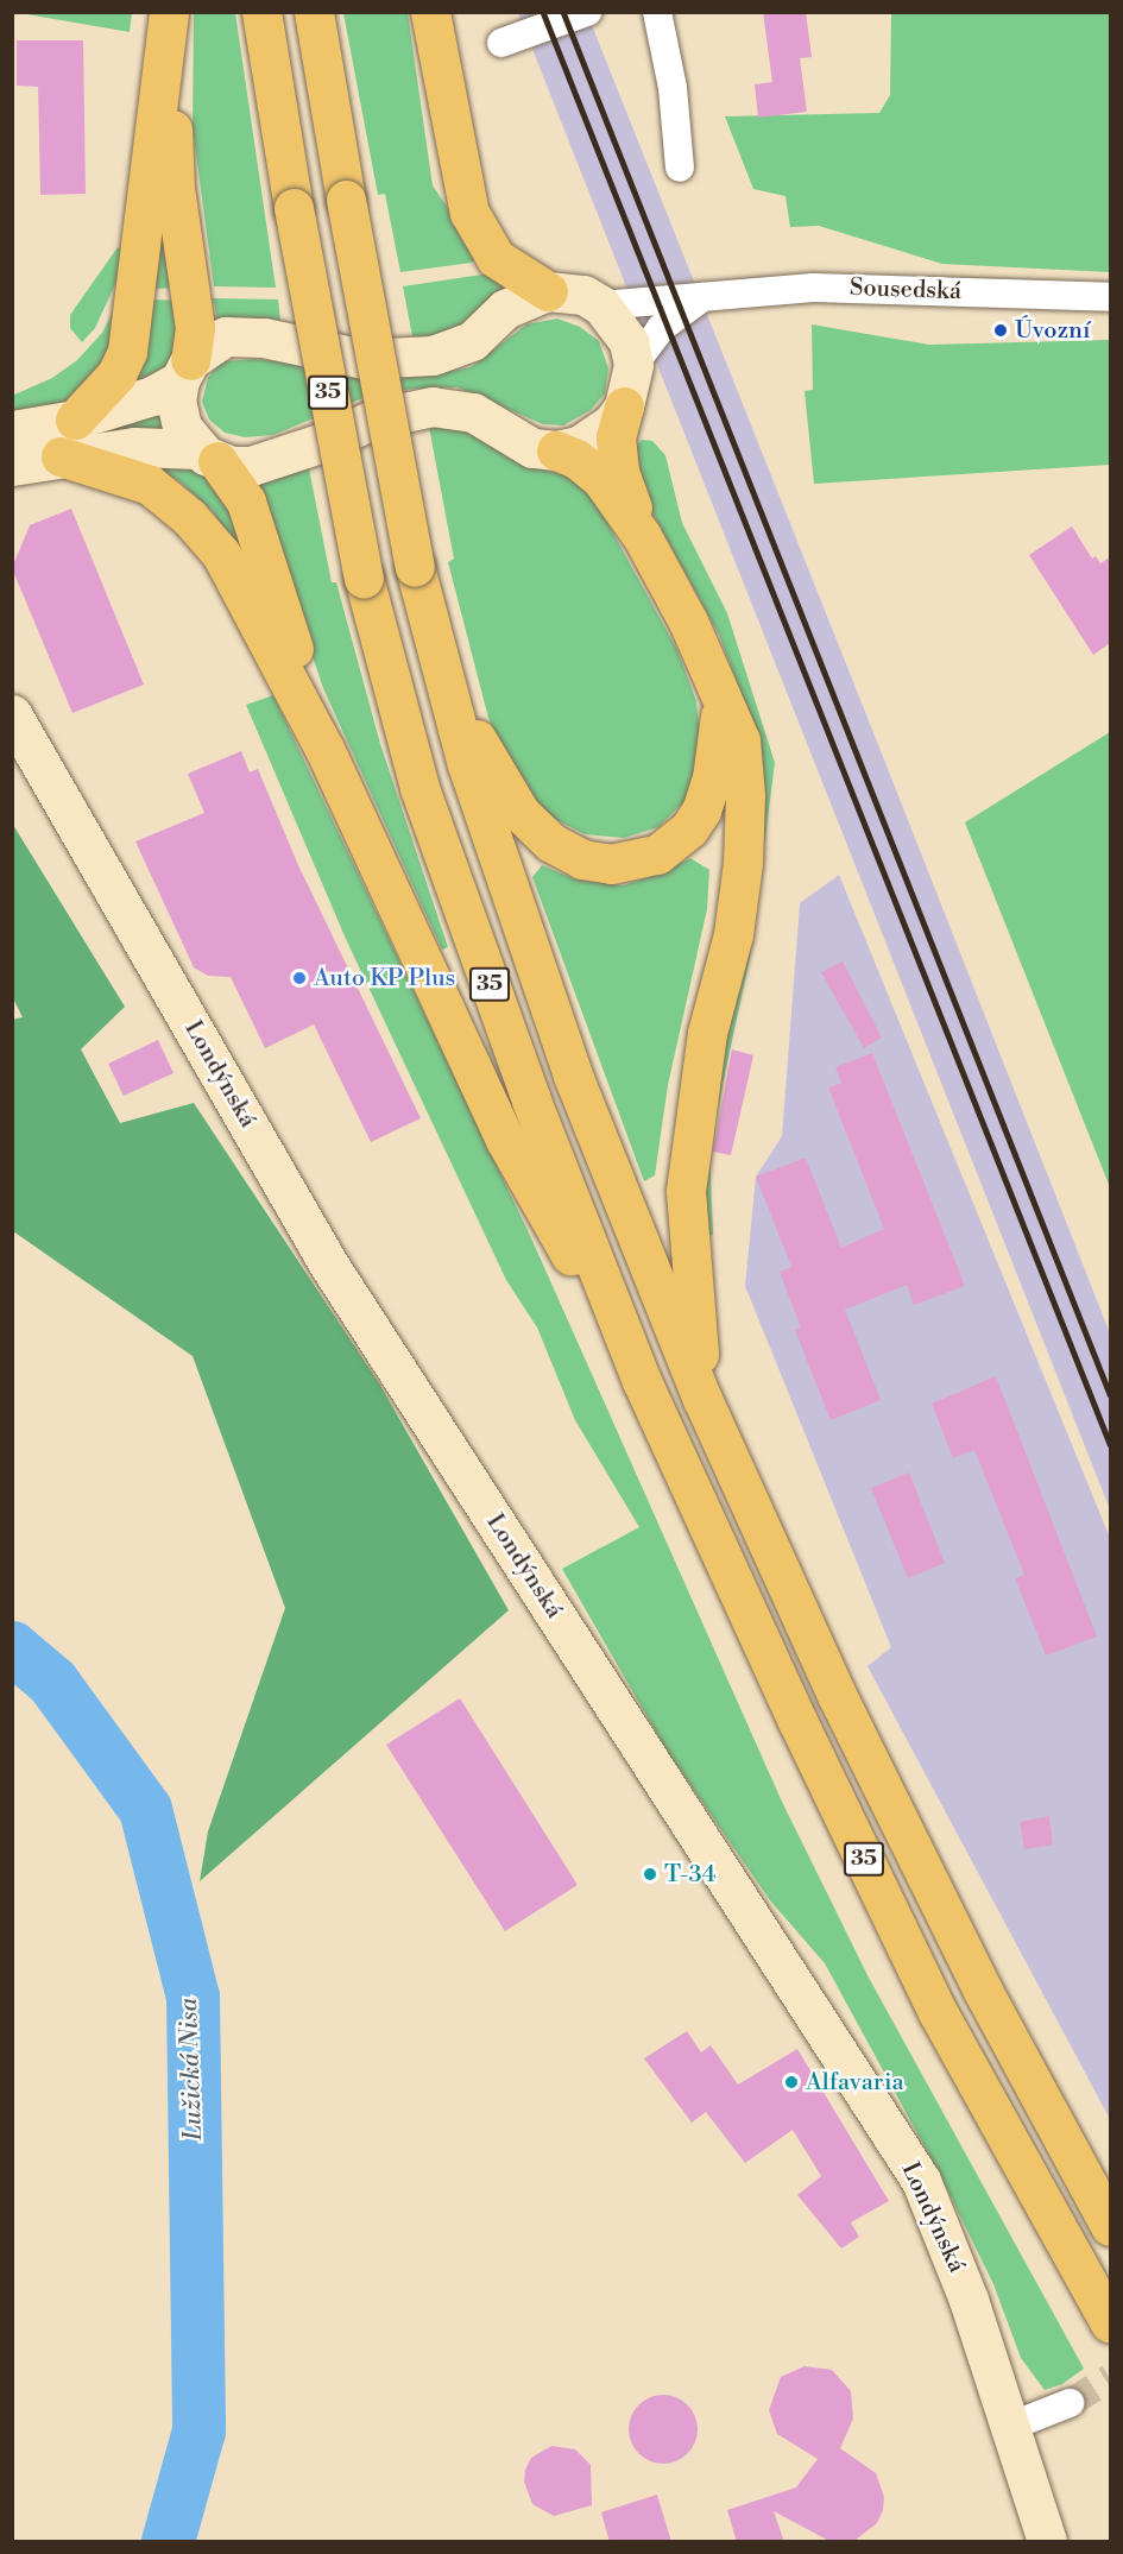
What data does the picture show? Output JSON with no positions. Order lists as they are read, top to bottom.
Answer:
{
  "streets": {
    "highway": ["35"],
    "street": ["Sousedská", "Londýnská"]
  },
  "water": ["Lužická Nisa"],
  "places": [
    "Úvozní",
    "Auto KP Plus",
    "T-34",
    "Alfavaria"
  ]
}
